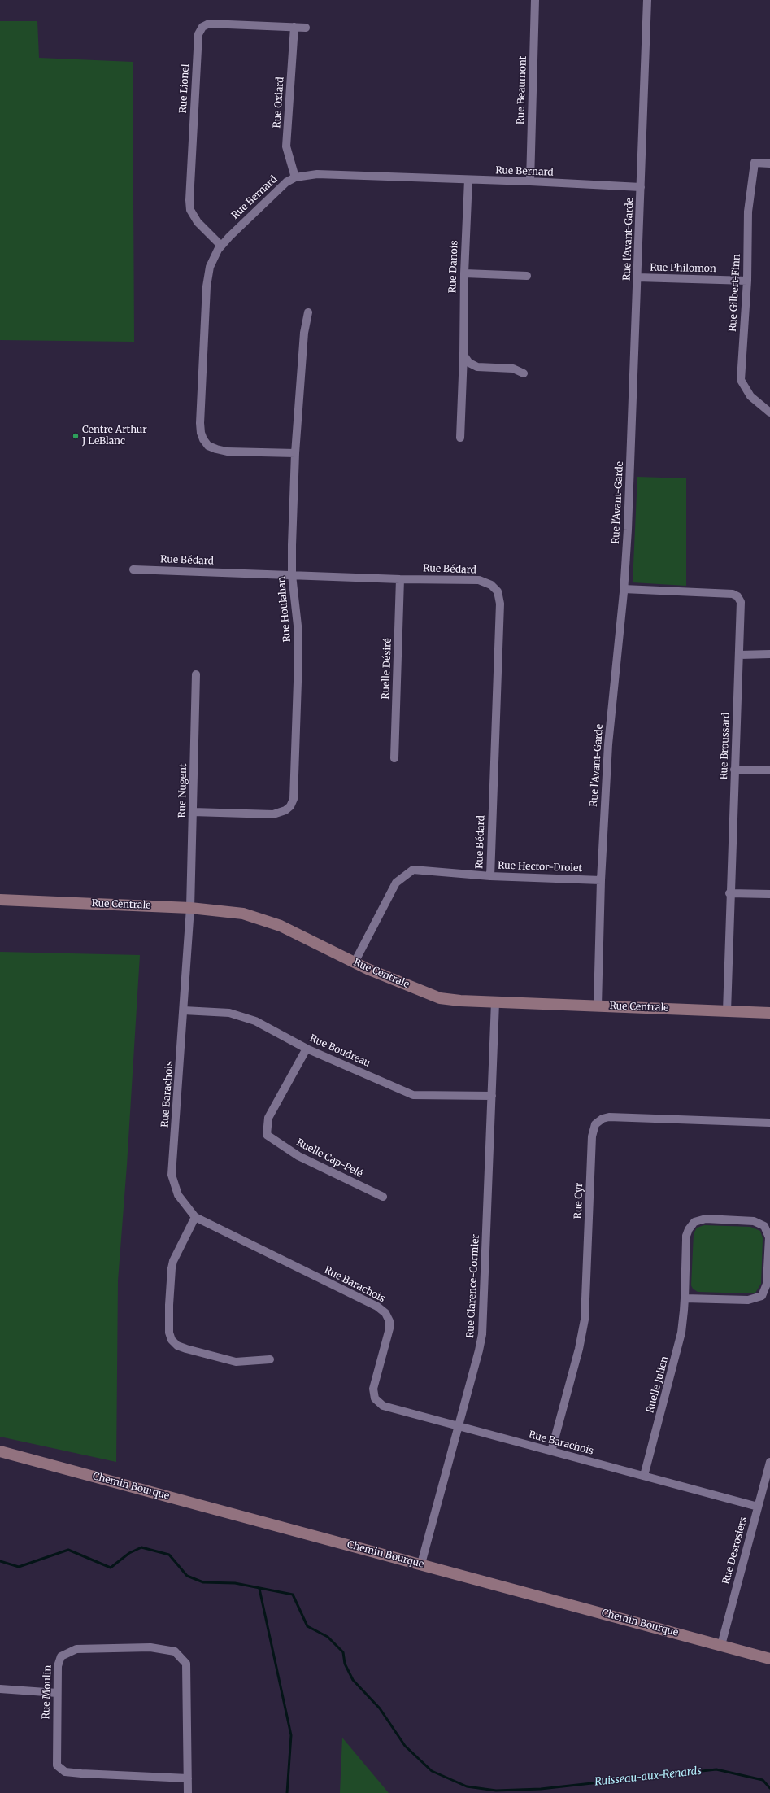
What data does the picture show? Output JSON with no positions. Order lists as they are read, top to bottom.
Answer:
{
  "streets": {
    "street": [
      "Rue Lionel",
      "Rue Beaumont",
      "Rue Oxiard",
      "Rue Bernard",
      "Rue l'Avant-Garde",
      "Rue Danois",
      "Rue Philomon",
      "Rue Gilbert-Finn",
      "Rue Bédard",
      "Rue Houlahan",
      "Ruelle Désiré",
      "Rue Broussard",
      "Rue Nugent",
      "Rue Hector-Drolet",
      "Rue Centrale",
      "Rue Boudreau",
      "Rue Barachois",
      "Ruelle Cap-Pelé",
      "Rue Cyr",
      "Rue Clarence-Cormier",
      "Ruelle Julien",
      "Chemin Bourque",
      "Rue Desrosiers",
      "Rue Moulin"
    ]
  },
  "crossings": [
    ["Rue Lionel", "Rue Oxiard"],
    ["Rue Lionel", "Rue Bernard"],
    ["Rue Beaumont", "Rue Bernard"],
    ["Rue Oxiard", "Rue Bernard"],
    ["Rue Bernard", "Rue l'Avant-Garde"],
    ["Rue Bernard", "Rue Danois"],
    ["Rue Bernard", "Rue Houlahan"],
    ["Rue l'Avant-Garde", "Rue Philomon"],
    ["Rue l'Avant-Garde", "Rue Broussard"],
    ["Rue l'Avant-Garde", "Rue Hector-Drolet"],
    ["Rue l'Avant-Garde", "Rue Centrale"],
    ["Rue Philomon", "Rue Gilbert-Finn"],
    ["Rue Bédard", "Rue Houlahan"],
    ["Rue Bédard", "Ruelle Désiré"],
    ["Rue Bédard", "Rue Hector-Drolet"],
    ["Rue Houlahan", "Rue Nugent"],
    ["Rue Broussard", "Rue Centrale"],
    ["Rue Nugent", "Rue Centrale"],
    ["Rue Nugent", "Rue Barachois"],
    ["Rue Hector-Drolet", "Rue Centrale"],
    ["Rue Centrale", "Rue Barachois"],
    ["Rue Centrale", "Rue Clarence-Cormier"],
    ["Rue Boudreau", "Rue Barachois"],
    ["Rue Boudreau", "Ruelle Cap-Pelé"],
    ["Rue Boudreau", "Rue Clarence-Cormier"],
    ["Rue Barachois", "Rue Cyr"],
    ["Rue Barachois", "Rue Clarence-Cormier"],
    ["Rue Barachois", "Ruelle Julien"],
    ["Rue Barachois", "Rue Desrosiers"],
    ["Rue Clarence-Cormier", "Chemin Bourque"],
    ["Chemin Bourque", "Rue Desrosiers"]
  ],
  "water": ["Ruisseau-aux-Renards"],
  "places": ["Centre Arthur J LeBlanc"]
}
